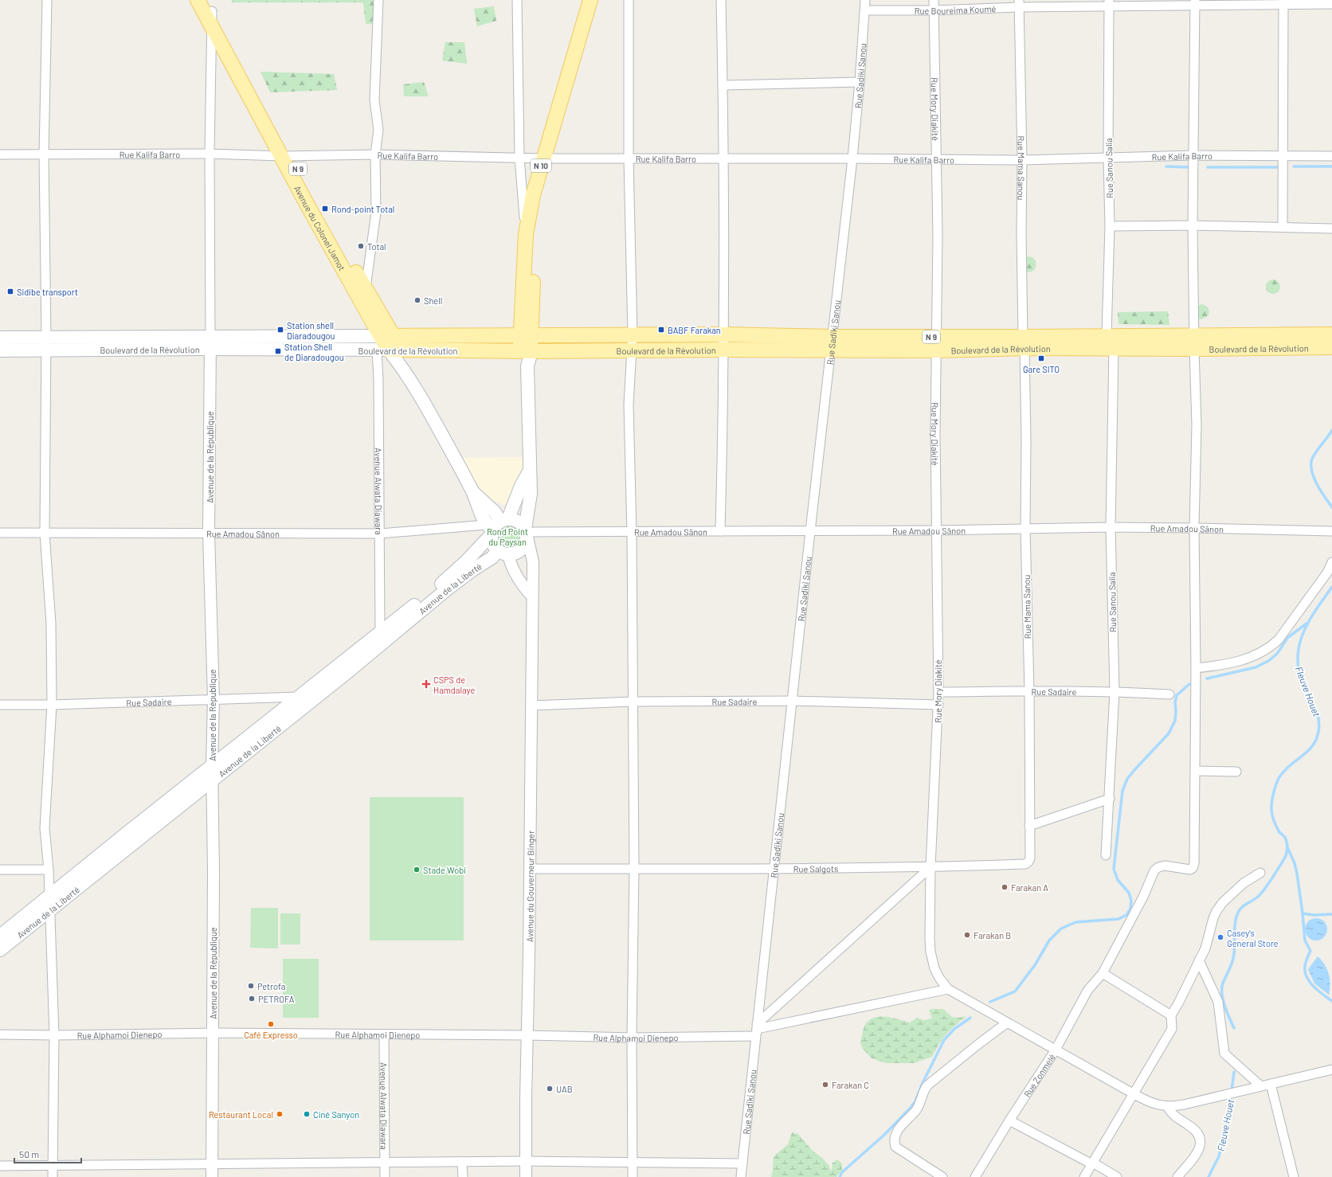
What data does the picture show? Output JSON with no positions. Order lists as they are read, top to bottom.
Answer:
{
  "streets": {
    "main road": [
      "N 10",
      "N 9",
      "Avenue du Colonel Jamot",
      "Boulevard de la Révolution",
      "Avenue de la Liberté",
      "Avenue du Gouverneur Binger"
    ],
    "street": [
      "Rue Boureima Koumé",
      "Rue Sadiki Sanou",
      "Rue Mory Diakité",
      "Rue Kalifa Barro",
      "Rue Mama Sanou",
      "Rue Sanou Salia",
      "Avenue de la République",
      "Avenue Alwata Diawara",
      "Rue Amadou Sânon",
      "Rue Sadaire",
      "Rue Salgots",
      "Rue Alphamoi Dienepo",
      "Rue Zonmelé"
    ]
  },
  "crossings": [
    ["Rue Boureima Koumé", "Rue Sadiki Sanou"],
    ["Rue Boureima Koumé", "Rue Mory Diakité"],
    ["Rue Boureima Koumé", "Rue Mama Sanou"],
    ["Rue Boureima Koumé", "Rue Sanou Salia"],
    ["Rue Sadiki Sanou", "Rue Kalifa Barro"],
    ["Rue Sadiki Sanou", "Boulevard de la Révolution"],
    ["Rue Sadiki Sanou", "Rue Amadou Sânon"],
    ["Rue Sadiki Sanou", "Rue Sadaire"],
    ["Rue Sadiki Sanou", "Rue Salgots"],
    ["Rue Sadiki Sanou", "Rue Alphamoi Dienepo"],
    ["Rue Mory Diakité", "Rue Kalifa Barro"],
    ["Rue Mory Diakité", "Boulevard de la Révolution"],
    ["Rue Mory Diakité", "Rue Amadou Sânon"],
    ["Rue Mory Diakité", "Rue Sadaire"],
    ["Rue Mory Diakité", "Rue Salgots"],
    ["Rue Mory Diakité", "Rue Alphamoi Dienepo"],
    ["Rue Kalifa Barro", "N 10"],
    ["Rue Kalifa Barro", "Rue Mama Sanou"],
    ["Rue Kalifa Barro", "Rue Sanou Salia"],
    ["Rue Kalifa Barro", "Avenue du Colonel Jamot"],
    ["N 10", "Boulevard de la Révolution"],
    ["N 10", "Avenue du Gouverneur Binger"],
    ["Rue Mama Sanou", "Boulevard de la Révolution"],
    ["Rue Mama Sanou", "Rue Amadou Sânon"],
    ["Rue Mama Sanou", "Rue Sadaire"],
    ["Rue Mama Sanou", "Rue Salgots"],
    ["Rue Sanou Salia", "Boulevard de la Révolution"],
    ["Rue Sanou Salia", "Rue Amadou Sânon"],
    ["Rue Sanou Salia", "Rue Sadaire"],
    ["Avenue du Colonel Jamot", "Boulevard de la Révolution"],
    ["Avenue du Colonel Jamot", "Avenue Alwata Diawara"],
    ["Avenue du Colonel Jamot", "Rue Amadou Sânon"],
    ["Avenue du Colonel Jamot", "Avenue de la Liberté"],
    ["Avenue du Colonel Jamot", "Avenue du Gouverneur Binger"],
    ["Boulevard de la Révolution", "Avenue de la République"],
    ["Boulevard de la Révolution", "Avenue Alwata Diawara"],
    ["Boulevard de la Révolution", "Avenue du Gouverneur Binger"],
    ["Avenue de la République", "Rue Amadou Sânon"],
    ["Avenue de la République", "Avenue de la Liberté"],
    ["Avenue de la République", "Rue Sadaire"],
    ["Avenue de la République", "Rue Alphamoi Dienepo"],
    ["Avenue Alwata Diawara", "Rue Amadou Sânon"],
    ["Avenue Alwata Diawara", "Avenue de la Liberté"],
    ["Avenue Alwata Diawara", "Rue Alphamoi Dienepo"],
    ["Rue Amadou Sânon", "Avenue de la Liberté"],
    ["Rue Amadou Sânon", "Avenue du Gouverneur Binger"],
    ["Avenue de la Liberté", "Rue Sadaire"],
    ["Avenue de la Liberté", "Avenue du Gouverneur Binger"],
    ["Rue Sadaire", "Avenue du Gouverneur Binger"],
    ["Rue Salgots", "Avenue du Gouverneur Binger"],
    ["Avenue du Gouverneur Binger", "Rue Alphamoi Dienepo"]
  ],
  "water": ["Fleuve Houet"],
  "parks": ["Rond Point du Paysan"],
  "places": {
    "transit": [
      "Rond-point Total",
      "Sidibe transport",
      "Station shell Diaradougou",
      "BABF Farakan",
      "Station Shell de Diaradougou",
      "Gare SITO"
    ],
    "other": [
      "Total",
      "Shell",
      "Stade Wobi",
      "Farakan A",
      "Farakan B",
      "Casey's General Store",
      "Petrofa",
      "PETROFA",
      "Café Expresso",
      "Farakan C",
      "UAB",
      "Restaurant Local",
      "Ciné Sanyon"
    ],
    "health": ["CSPS de Hamdalaye"]
  },
  "scale_bar": "50 m"
}
